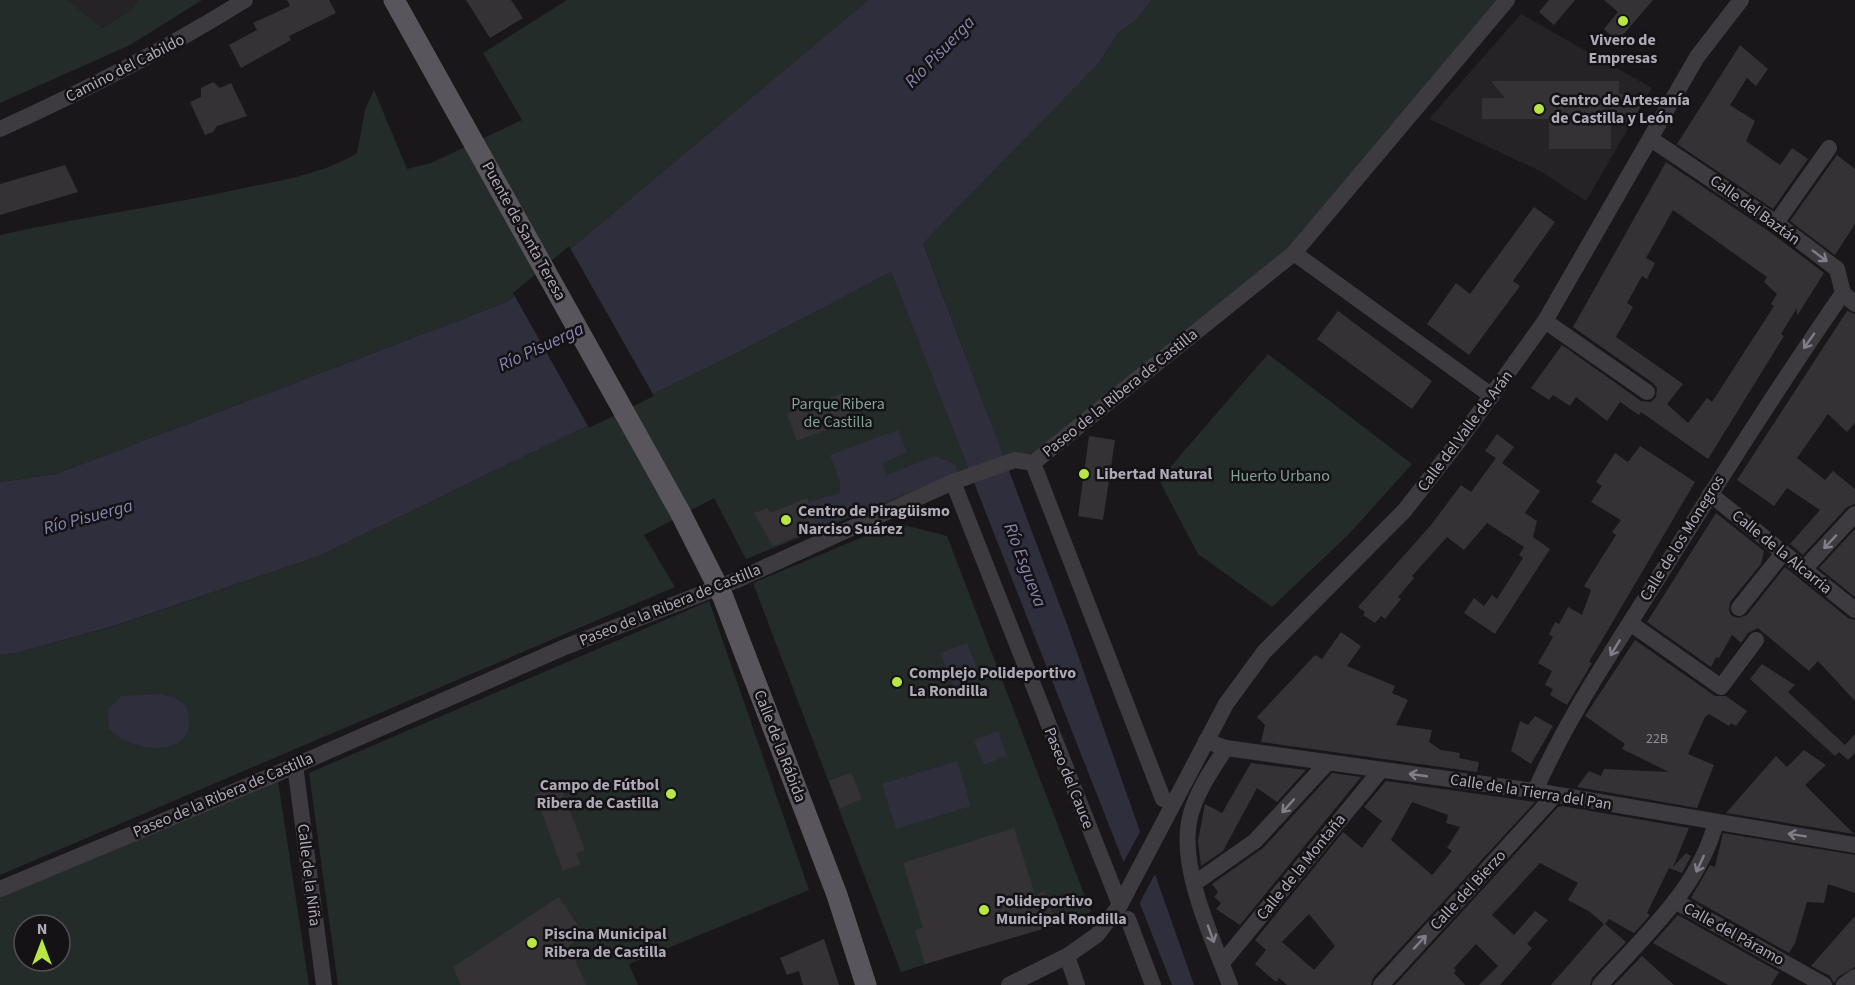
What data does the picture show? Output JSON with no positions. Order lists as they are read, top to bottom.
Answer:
{
  "streets": {
    "main road": ["Puente de Santa Teresa", "Calle de la Rábida"],
    "street": [
      "Camino del Cabildo",
      "Calle del Baztán",
      "Paseo de la Ribera de Castilla",
      "Calle del Valle de Arán",
      "Calle de los Monegros",
      "Calle de la Alcarria",
      "Paseo del Cauce",
      "Calle de la Tierra del Pan",
      "Calle de la Montaña",
      "Calle de la Niña",
      "Calle del Bierzo",
      "Calle del Páramo"
    ]
  },
  "crossings": [
    ["Calle del Baztán", "Calle del Valle de Arán"],
    ["Calle del Baztán", "Calle de los Monegros"],
    ["Puente de Santa Teresa", "Calle de la Rábida"],
    ["Paseo de la Ribera de Castilla", "Calle de la Rábida"],
    ["Paseo de la Ribera de Castilla", "Paseo del Cauce"],
    ["Paseo de la Ribera de Castilla", "Calle de la Niña"],
    ["Calle del Valle de Arán", "Paseo del Cauce"],
    ["Calle del Valle de Arán", "Calle de la Tierra del Pan"],
    ["Calle de los Monegros", "Calle de la Alcarria"],
    ["Calle de los Monegros", "Calle de la Tierra del Pan"],
    ["Calle de la Tierra del Pan", "Calle de la Montaña"],
    ["Calle de la Tierra del Pan", "Calle del Bierzo"]
  ],
  "one_way": [
    "Calle del Baztán",
    "Calle de los Monegros",
    "Calle de la Tierra del Pan",
    "Calle del Bierzo"
  ],
  "water": ["Río Pisuerga", "Río Esgueva"],
  "parks": ["Parque Ribera de Castilla", "Huerto Urbano"],
  "places": [
    "Vivero de Empresas",
    "Centro de Artesanía de Castilla y León",
    "Libertad Natural",
    "Centro de Piragüismo Narciso Suárez",
    "Complejo Polideportivo La Rondilla",
    "Campo de Fútbol Ribera de Castilla",
    "Polideportivo Municipal Rondilla",
    "Piscina Municipal Ribera de Castilla"
  ],
  "house_numbers": ["22B"],
  "north": "top"
}
